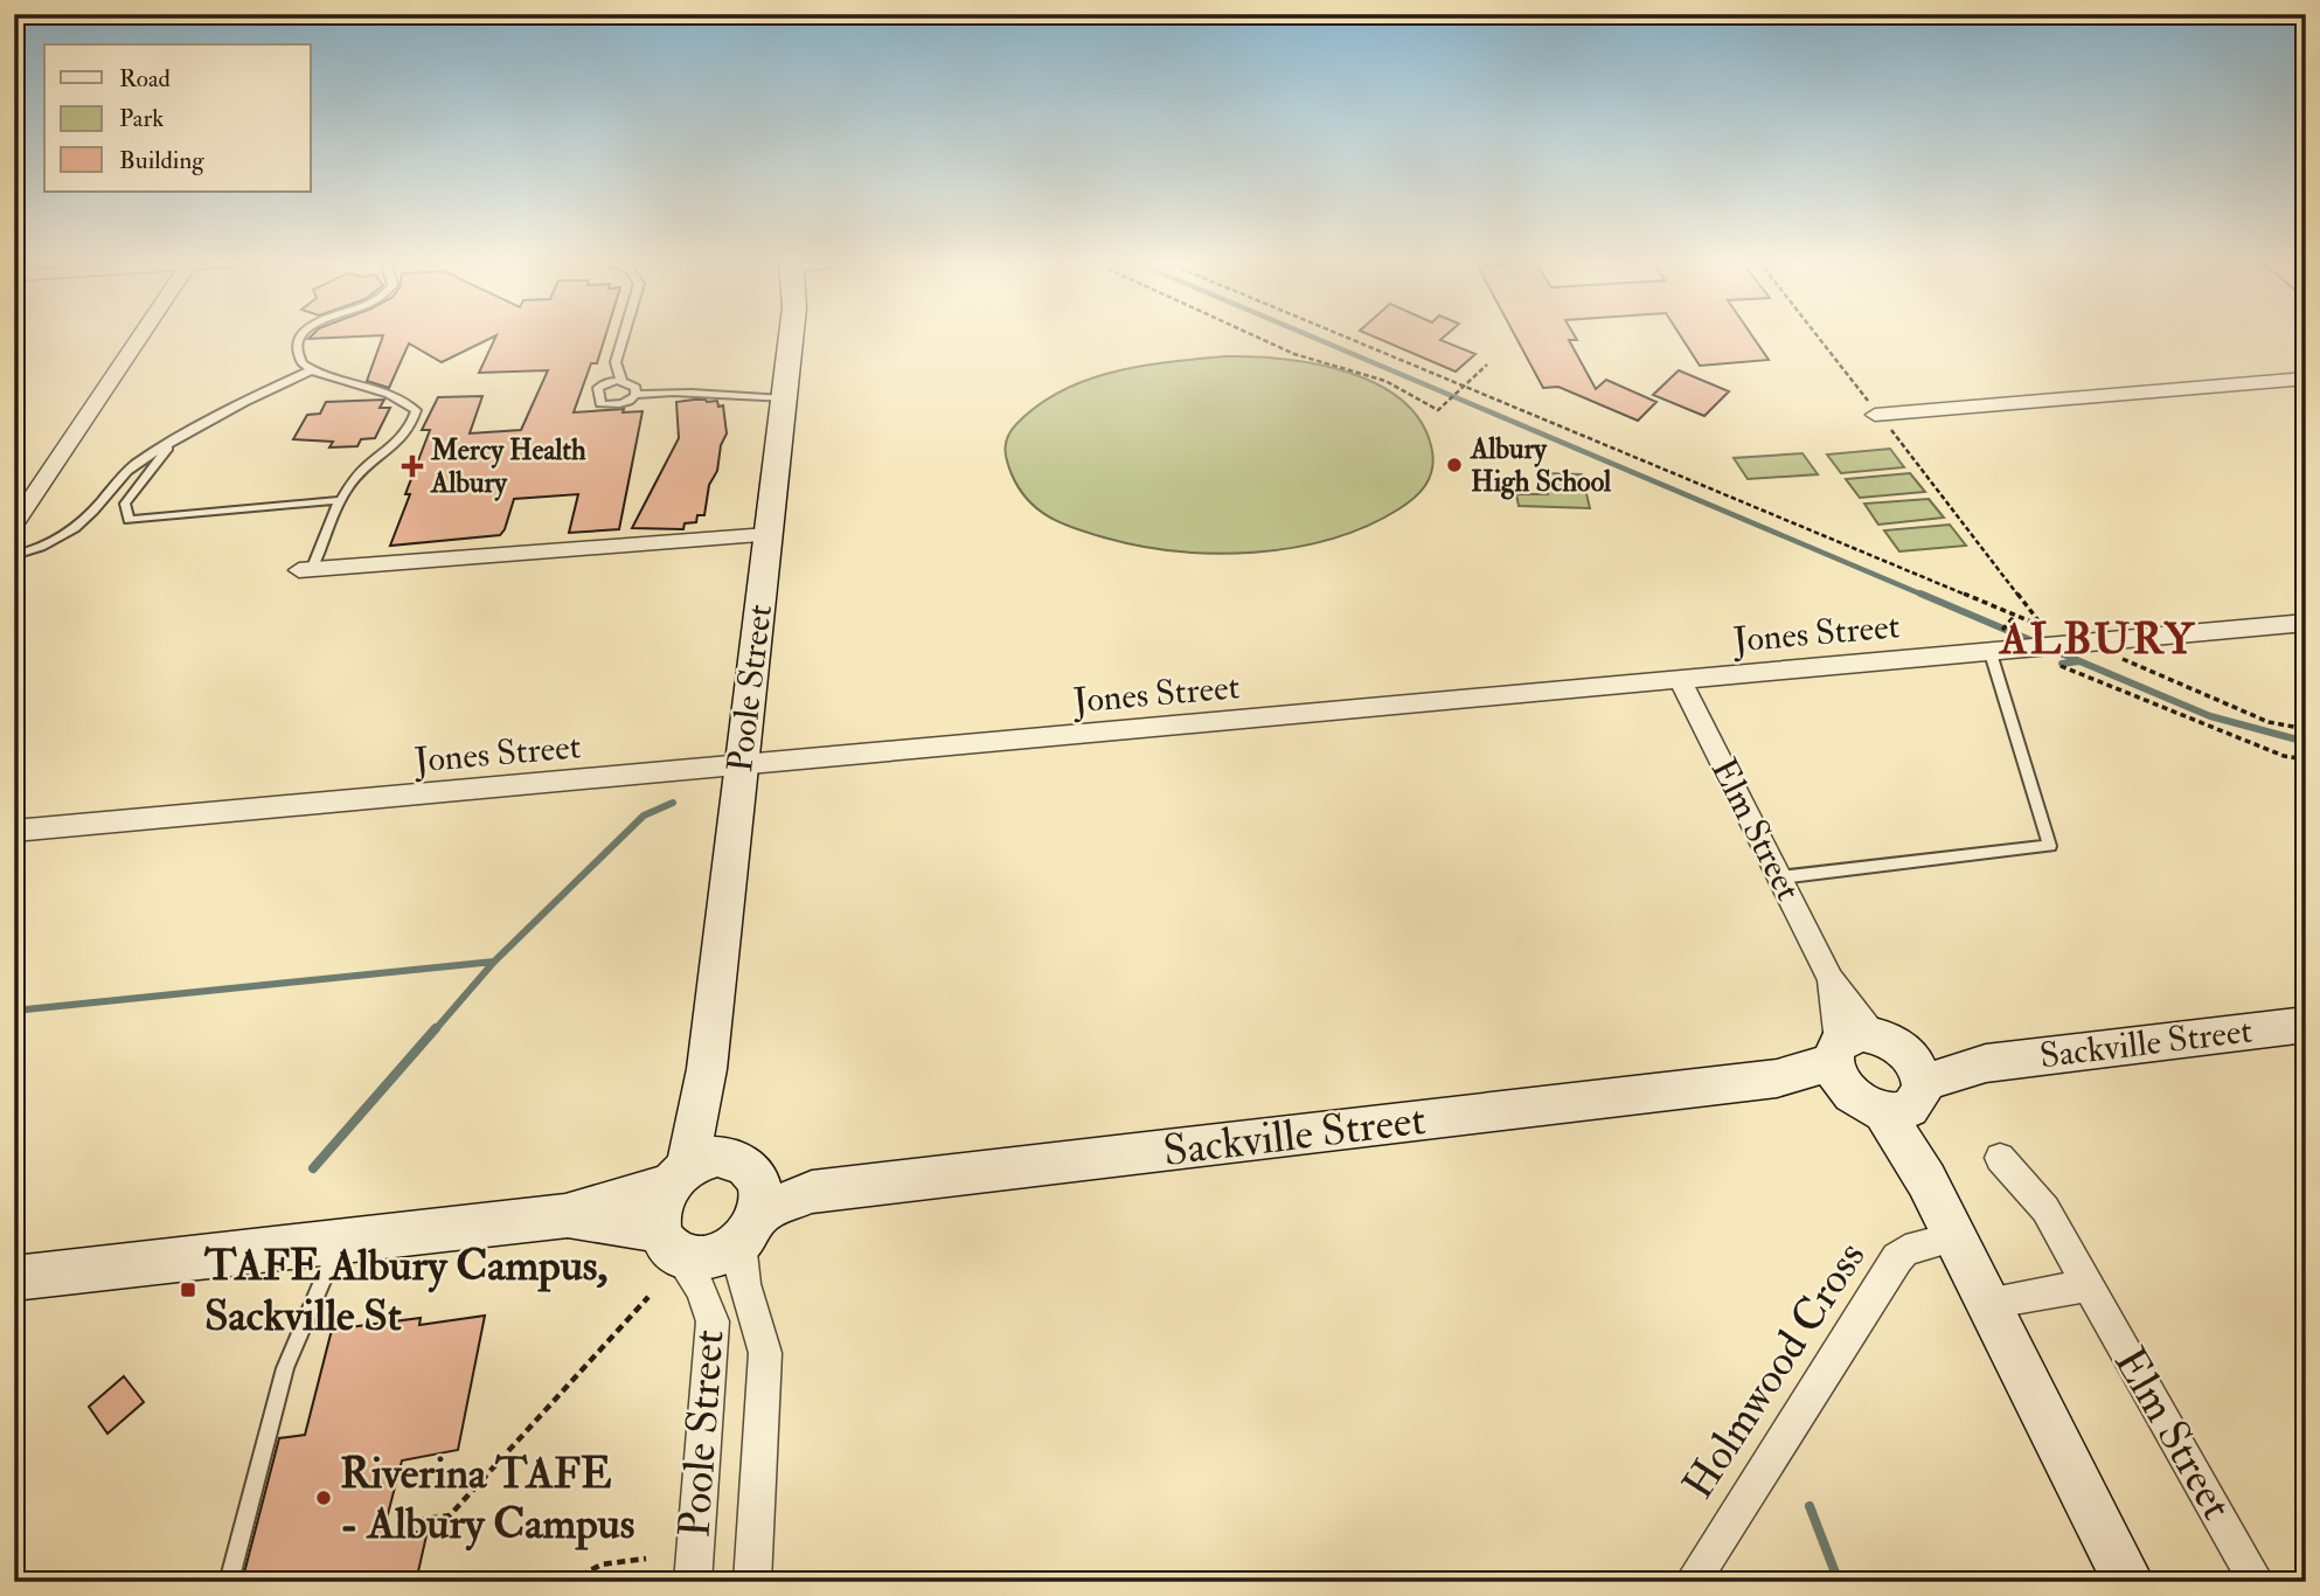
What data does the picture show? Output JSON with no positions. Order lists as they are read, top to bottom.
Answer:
{
  "streets": {
    "street": [
      "Jones Street",
      "Poole Street",
      "Elm Street",
      "Sackville Street",
      "Holmwood Cross"
    ]
  },
  "crossings": [
    ["Jones Street", "Poole Street"],
    ["Jones Street", "Elm Street"],
    ["Poole Street", "Sackville Street"],
    ["Elm Street", "Sackville Street"],
    ["Elm Street", "Holmwood Cross"]
  ],
  "districts": ["ALBURY"],
  "places": {
    "other": ["Albury High School", "Riverina TAFE - Albury Campus"],
    "health": ["Mercy Health Albury"],
    "transit": ["TAFE Albury Campus, Sackville St"]
  },
  "legend": ["Road", "Park", "Building"]
}
